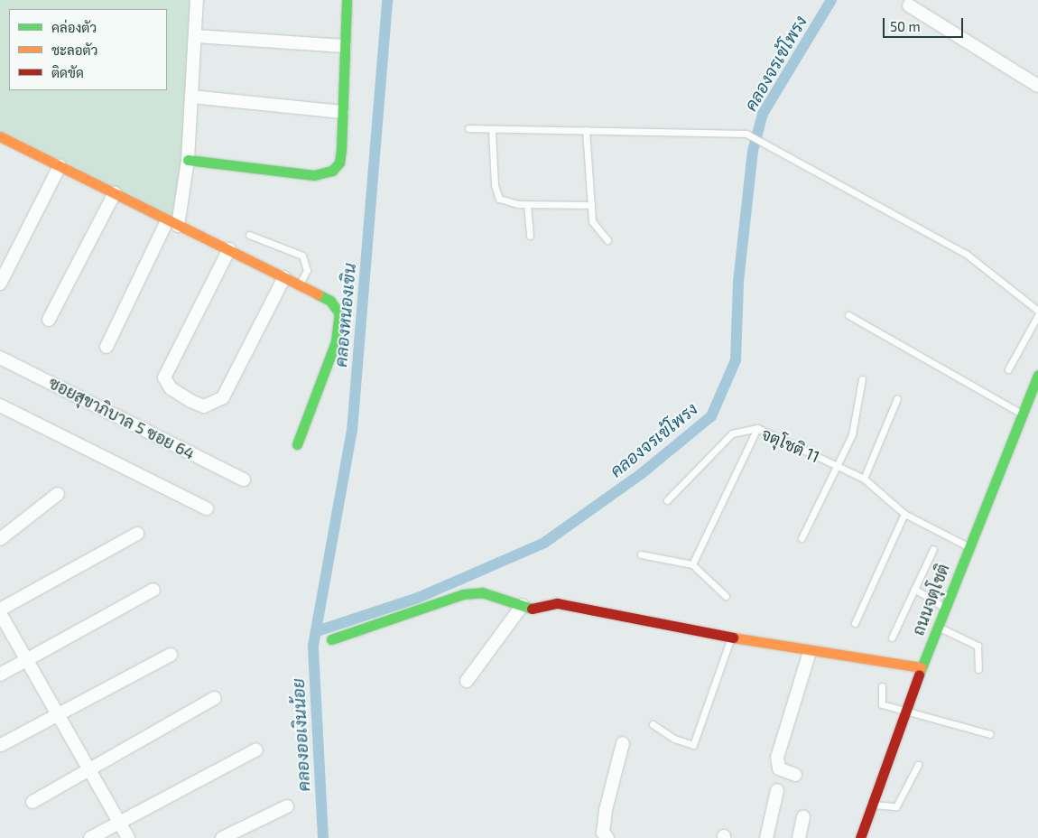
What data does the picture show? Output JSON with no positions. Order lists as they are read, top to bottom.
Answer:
{
  "streets": {
    "street": ["ซอยสุขาภิบาล 5 ซอย 64", "ถนนจตุโชติ"],
    "lane": ["จตุโชติ 11"]
  },
  "crossings": [
    ["จตุโชติ 11", "ถนนจตุโชติ"]
  ],
  "water": ["คลองจรเข้โพรง", "คลองหนองเขิน", "คลองออเงินน้อย"],
  "legend": ["คล่องตัว", "ชะลอตัว", "ติดขัด"],
  "scale_bar": "50 m"
}
